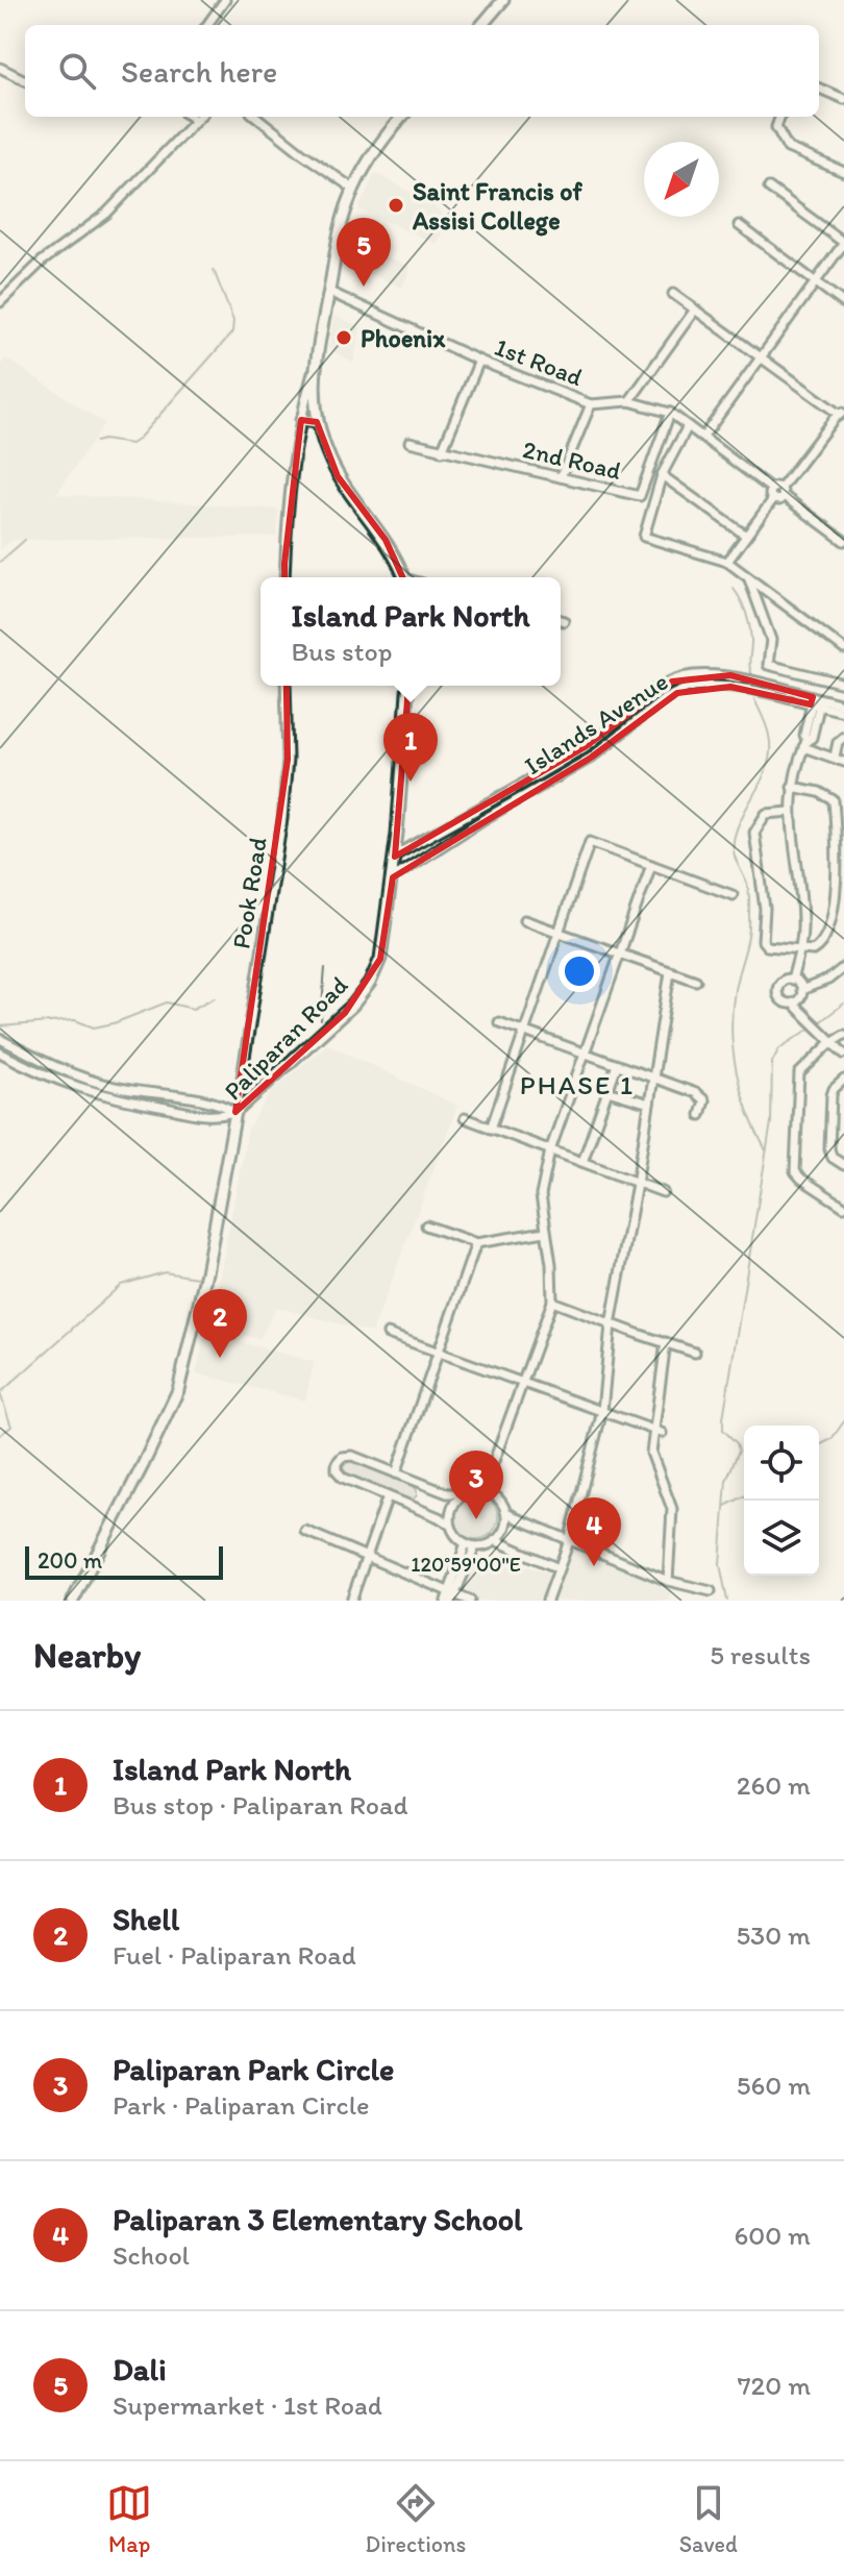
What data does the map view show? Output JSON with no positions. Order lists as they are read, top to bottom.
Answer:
{
  "streets": {
    "main road": ["Paliparan Road"],
    "street": [
      "1st Road",
      "2nd Road",
      "Islands Avenue",
      "Pook Road"
    ]
  },
  "crossings": [
    ["1st Road", "2nd Road"],
    ["Islands Avenue", "Paliparan Road"],
    ["Pook Road", "Paliparan Road"]
  ],
  "districts": ["PHASE 1"],
  "places": ["Saint Francis of Assisi College", "Phoenix"],
  "scale_bar": "200 m",
  "north": "bottom left",
  "page": {
    "search": "Search here",
    "pins": [
      "5",
      "1",
      "2",
      "3",
      "4"
    ],
    "popup": ["Island Park North", "Bus stop"],
    "scale": "200 m",
    "heading": ["Nearby", "5 results"],
    "list": [
      {
        "mark": "1",
        "name": "Island Park North",
        "note": "Bus stop · Paliparan Road",
        "value": "260 m"
      },
      {
        "mark": "2",
        "name": "Shell",
        "note": "Fuel · Paliparan Road",
        "value": "530 m"
      },
      {
        "mark": "3",
        "name": "Paliparan Park Circle",
        "note": "Park · Paliparan Circle",
        "value": "560 m"
      },
      {
        "mark": "4",
        "name": "Paliparan 3 Elementary School",
        "note": "School",
        "value": "600 m"
      },
      {
        "mark": "5",
        "name": "Dali",
        "note": "Supermarket · 1st Road",
        "value": "720 m"
      }
    ],
    "nav": ["Map", "Directions", "Saved"]
  },
  "coordinates": ["120°59'00\"E"]
}
